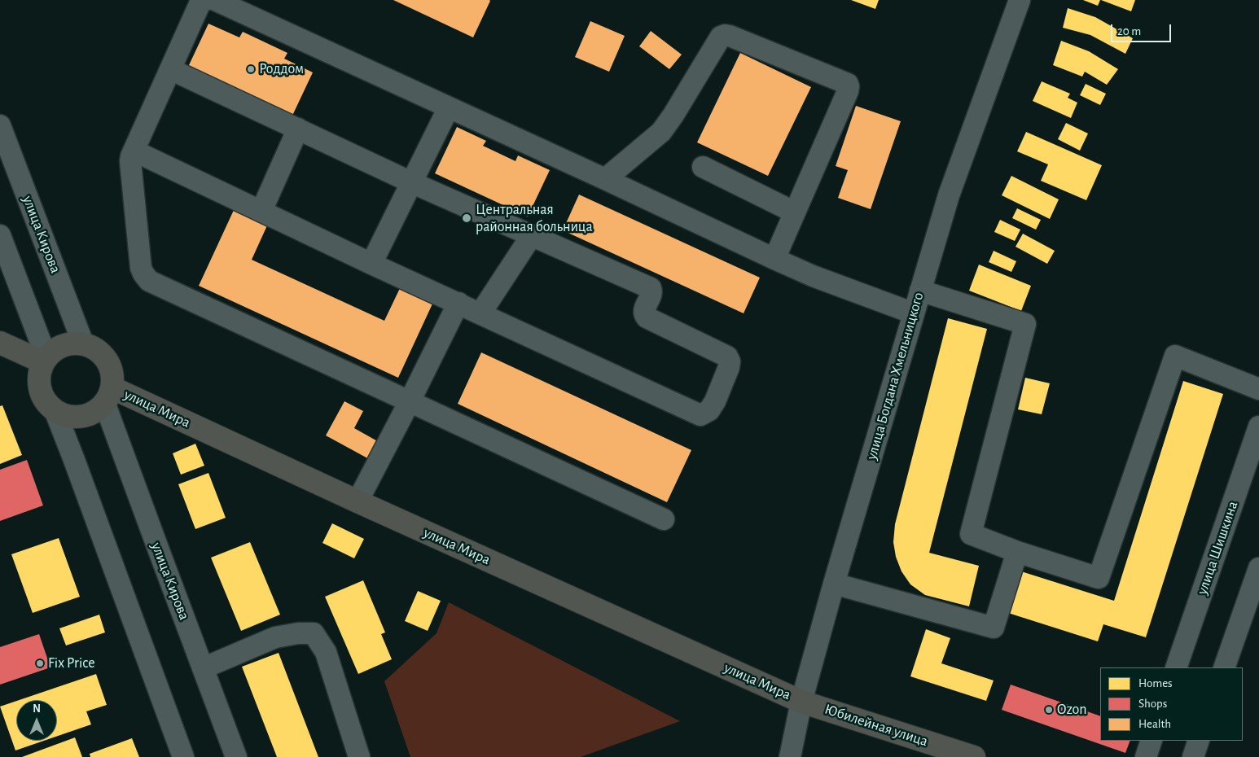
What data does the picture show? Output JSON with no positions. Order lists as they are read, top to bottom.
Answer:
{
  "streets": {
    "main road": ["улица Кирова", "улица Мира", "Юбилейная улица"],
    "street": ["улица Богдана Хмельницкого", "улица Шишкина"]
  },
  "crossings": [
    ["улица Кирова", "улица Мира"],
    ["улица Богдана Хмельницкого", "улица Мира"],
    ["улица Богдана Хмельницкого", "Юбилейная улица"],
    ["улица Мира", "Юбилейная улица"]
  ],
  "places": [
    "Роддом",
    "Центральная районная больница",
    "Fix Price",
    "Ozon"
  ],
  "legend": ["Homes", "Shops", "Health"],
  "scale_bar": "20 m",
  "north": "top"
}
